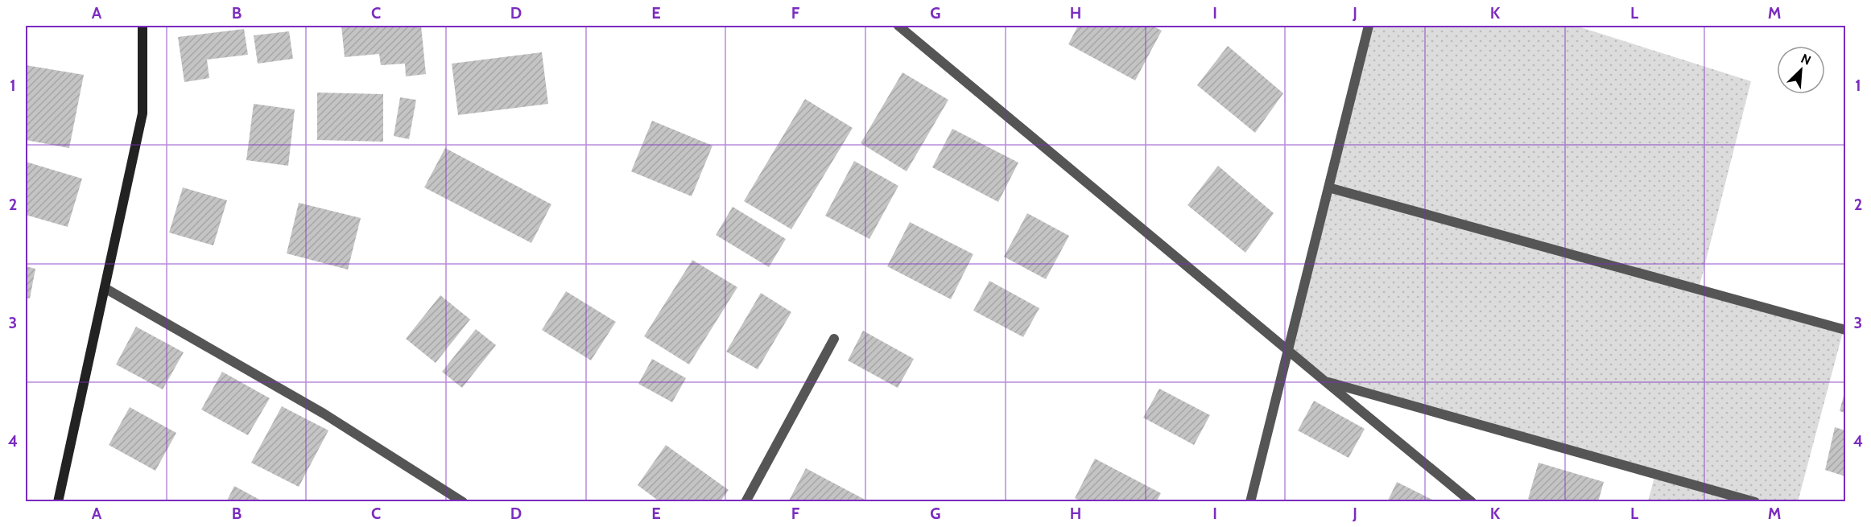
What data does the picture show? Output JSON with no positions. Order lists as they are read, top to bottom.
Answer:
{
  "north": "top right",
  "grid": {
    "columns": [
      "A",
      "B",
      "C",
      "D",
      "E",
      "F",
      "G",
      "H",
      "I",
      "J",
      "K",
      "L",
      "M"
    ],
    "rows": [
      "1",
      "2",
      "3",
      "4"
    ]
  }
}
